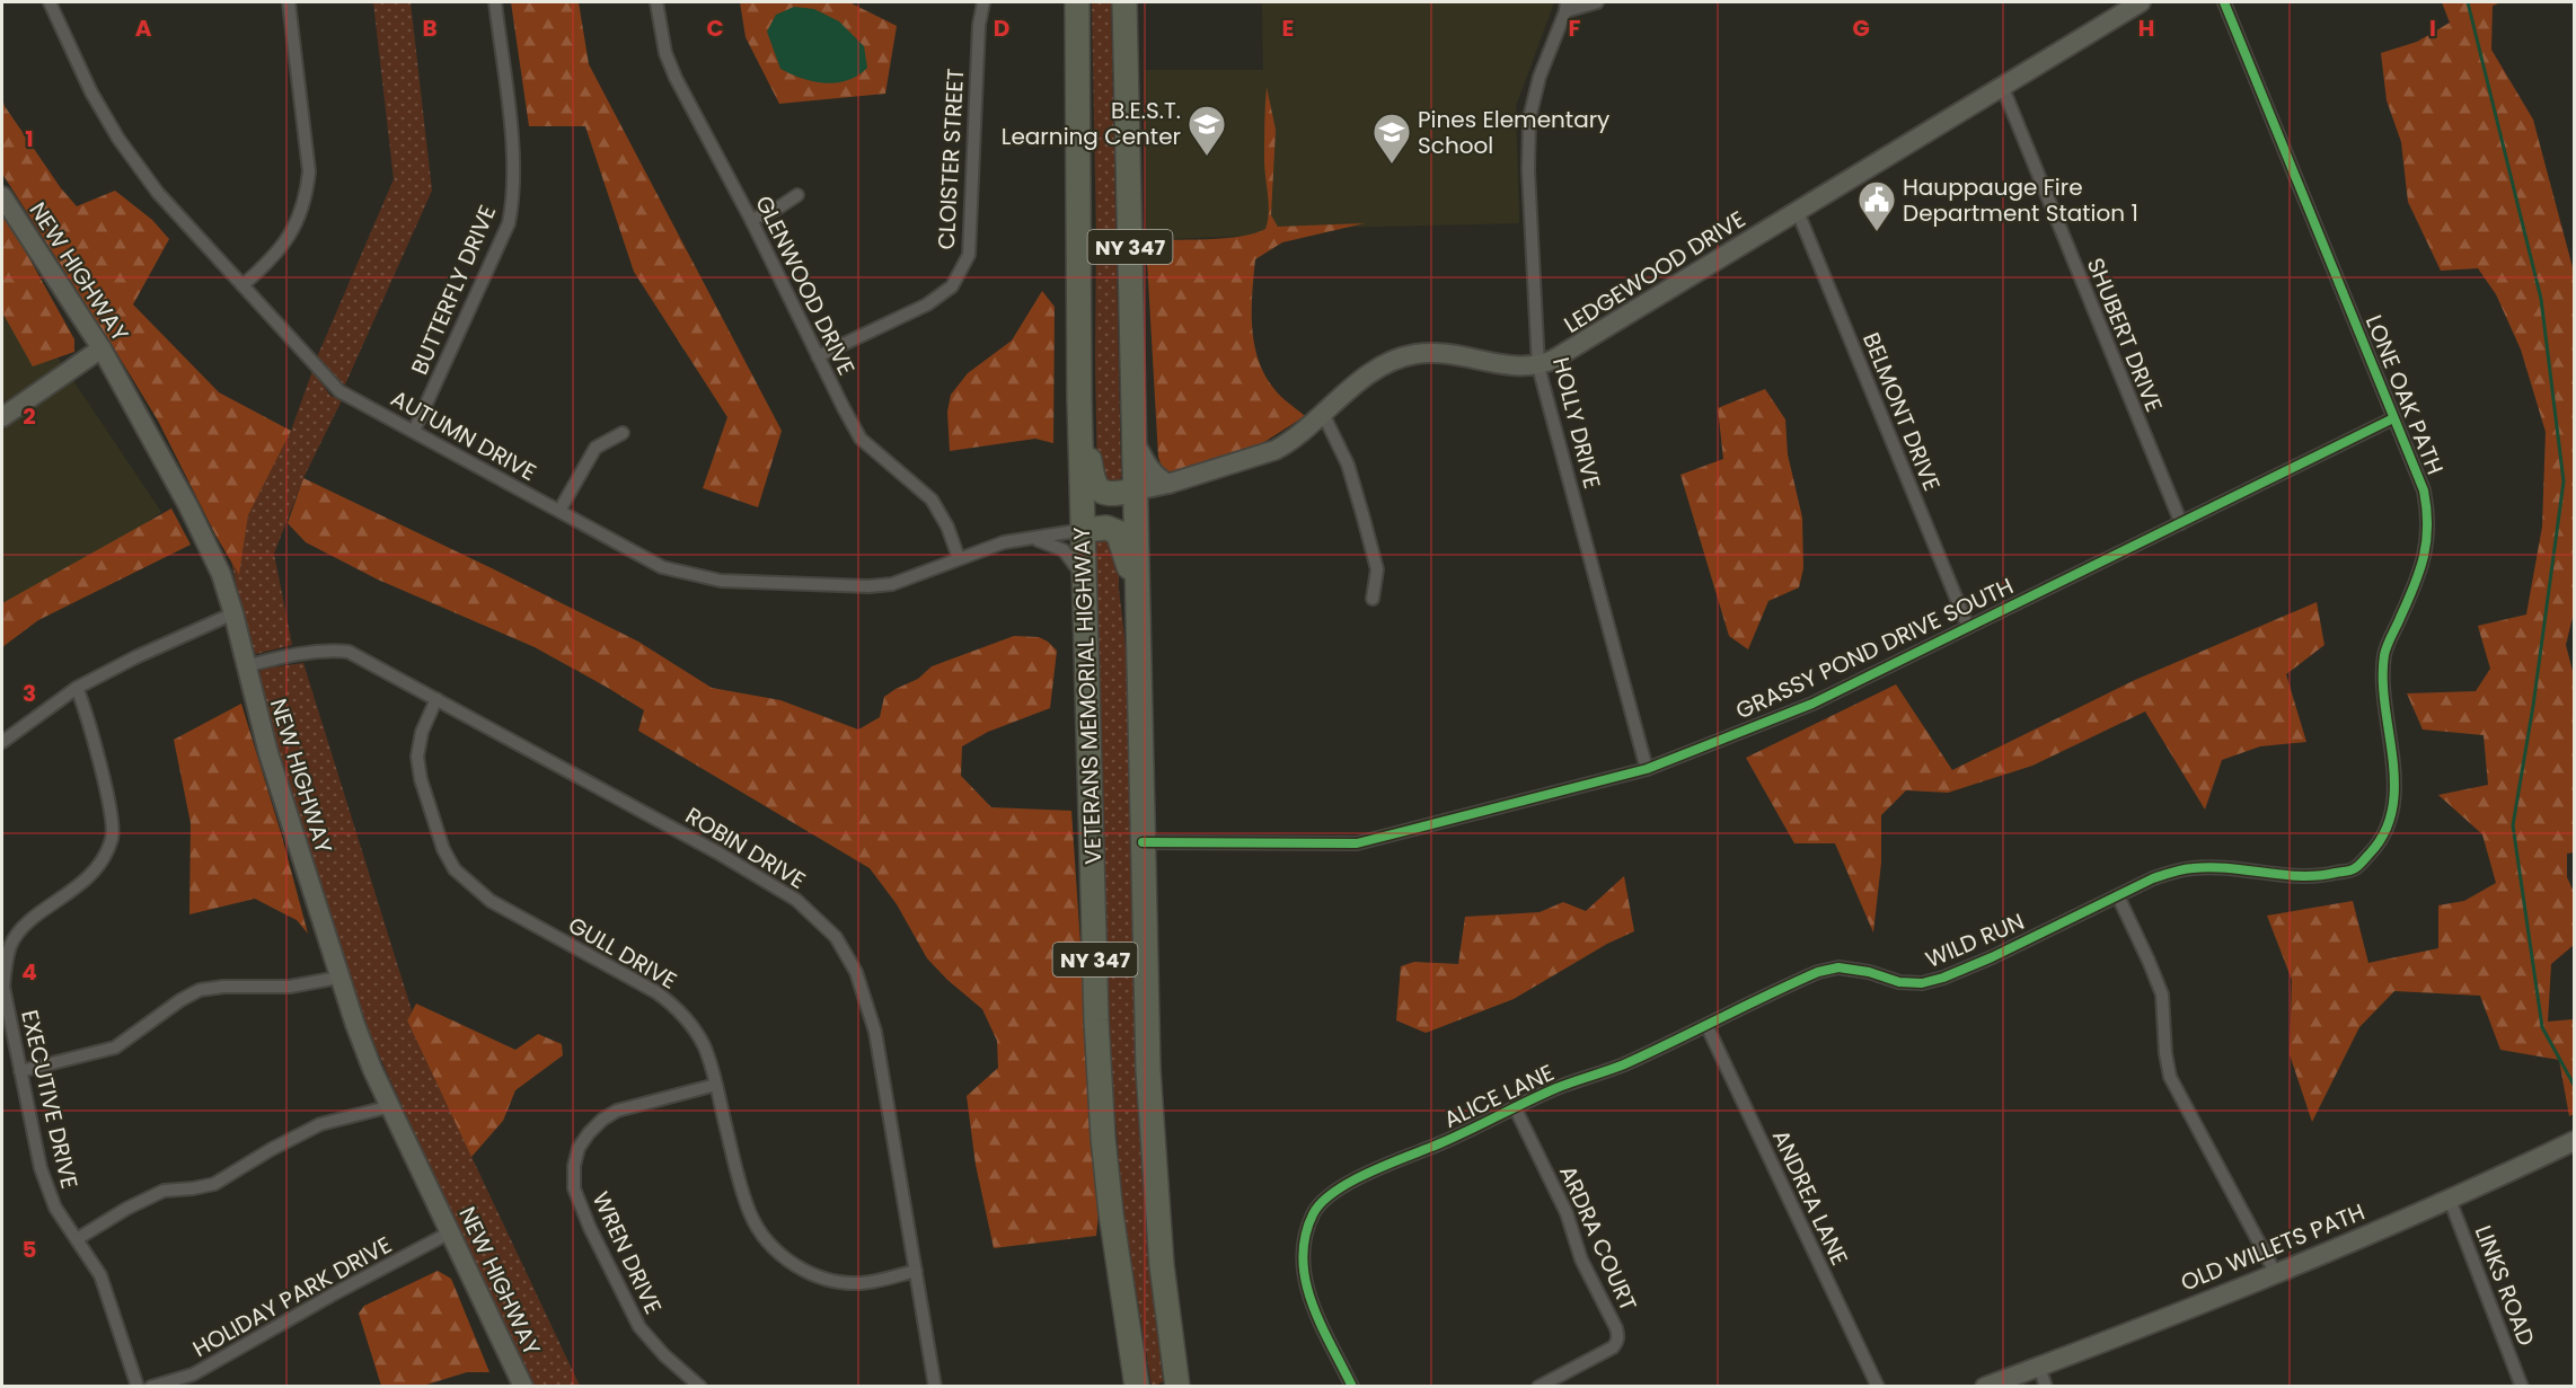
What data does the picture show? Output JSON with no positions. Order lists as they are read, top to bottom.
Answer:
{
  "streets": {
    "highway": ["NY 347", "VETERANS MEMORIAL HIGHWAY"],
    "street": [
      "CLOISTER STREET",
      "NEW HIGHWAY",
      "LEDGEWOOD DRIVE",
      "GLENWOOD DRIVE",
      "BUTTERFLY DRIVE",
      "SHUBERT DRIVE",
      "LONE OAK PATH",
      "BELMONT DRIVE",
      "HOLLY DRIVE",
      "AUTUMN DRIVE",
      "GRASSY POND DRIVE SOUTH",
      "ROBIN DRIVE",
      "WILD RUN",
      "GULL DRIVE",
      "ALICE LANE",
      "EXECUTIVE DRIVE",
      "ANDREA LANE",
      "ARDRA COURT",
      "OLD WILLETS PATH",
      "WREN DRIVE",
      "LINKS ROAD",
      "HOLIDAY PARK DRIVE"
    ]
  },
  "crossings": [
    ["CLOISTER STREET", "GLENWOOD DRIVE"],
    ["NY 347", "LEDGEWOOD DRIVE"],
    ["NY 347", "GRASSY POND DRIVE SOUTH"],
    ["NEW HIGHWAY", "ROBIN DRIVE"],
    ["NEW HIGHWAY", "HOLIDAY PARK DRIVE"],
    ["LEDGEWOOD DRIVE", "SHUBERT DRIVE"],
    ["LEDGEWOOD DRIVE", "BELMONT DRIVE"],
    ["LEDGEWOOD DRIVE", "HOLLY DRIVE"],
    ["GLENWOOD DRIVE", "AUTUMN DRIVE"],
    ["BUTTERFLY DRIVE", "AUTUMN DRIVE"],
    ["SHUBERT DRIVE", "GRASSY POND DRIVE SOUTH"],
    ["LONE OAK PATH", "GRASSY POND DRIVE SOUTH"],
    ["LONE OAK PATH", "WILD RUN"],
    ["BELMONT DRIVE", "GRASSY POND DRIVE SOUTH"],
    ["HOLLY DRIVE", "GRASSY POND DRIVE SOUTH"],
    ["AUTUMN DRIVE", "VETERANS MEMORIAL HIGHWAY"],
    ["ROBIN DRIVE", "GULL DRIVE"],
    ["WILD RUN", "ALICE LANE"],
    ["WILD RUN", "ANDREA LANE"],
    ["GULL DRIVE", "WREN DRIVE"],
    ["ALICE LANE", "ANDREA LANE"],
    ["ALICE LANE", "ARDRA COURT"],
    ["OLD WILLETS PATH", "LINKS ROAD"]
  ],
  "places": {
    "school or university": ["B.E.S.T. Learning Center", "Pines Elementary School"],
    "public building": ["Hauppauge Fire Department Station 1"]
  },
  "grid": {
    "columns": [
      "A",
      "B",
      "C",
      "D",
      "E",
      "F",
      "G",
      "H",
      "I"
    ],
    "rows": [
      "1",
      "2",
      "3",
      "4",
      "5"
    ]
  }
}
